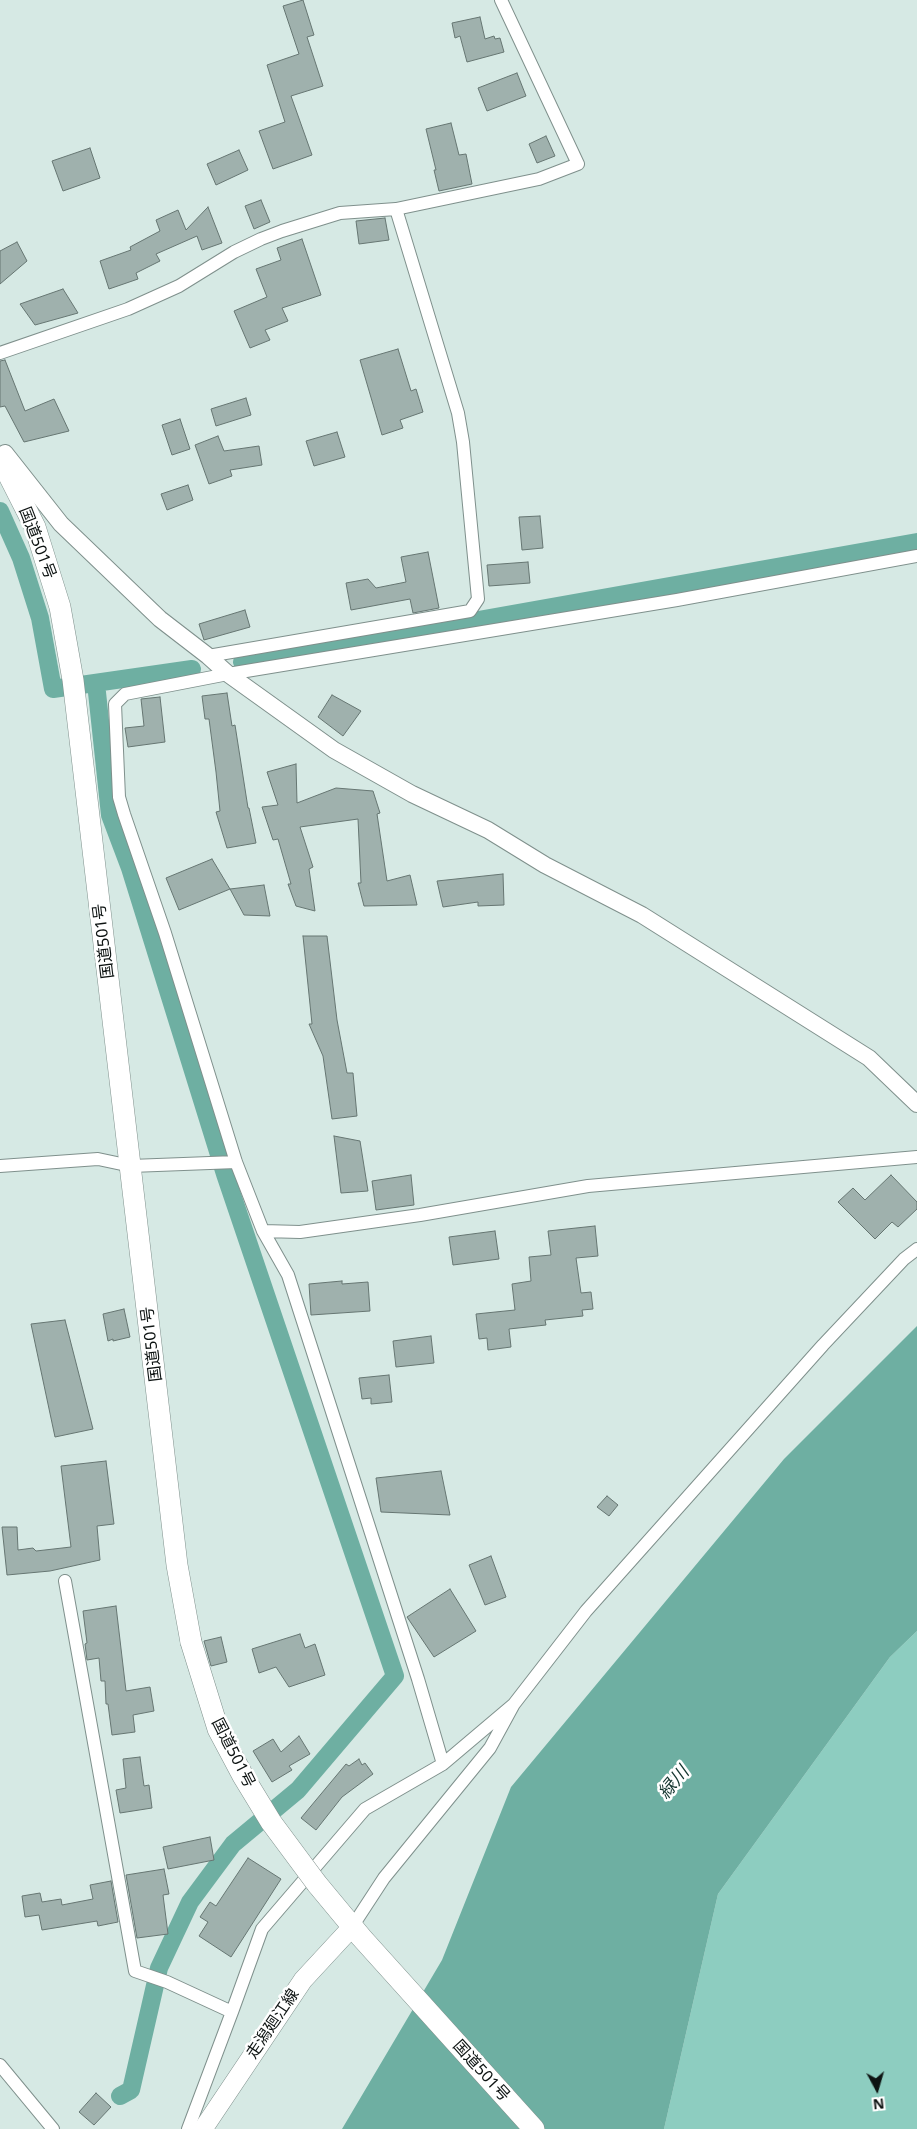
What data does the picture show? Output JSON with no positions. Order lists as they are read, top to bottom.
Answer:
{
  "streets": {
    "highway": ["国道501号"],
    "main road": ["走潟廻江線"]
  },
  "crossings": [
    ["国道501号", "走潟廻江線"]
  ],
  "water": ["緑川"],
  "north": "bottom"
}
